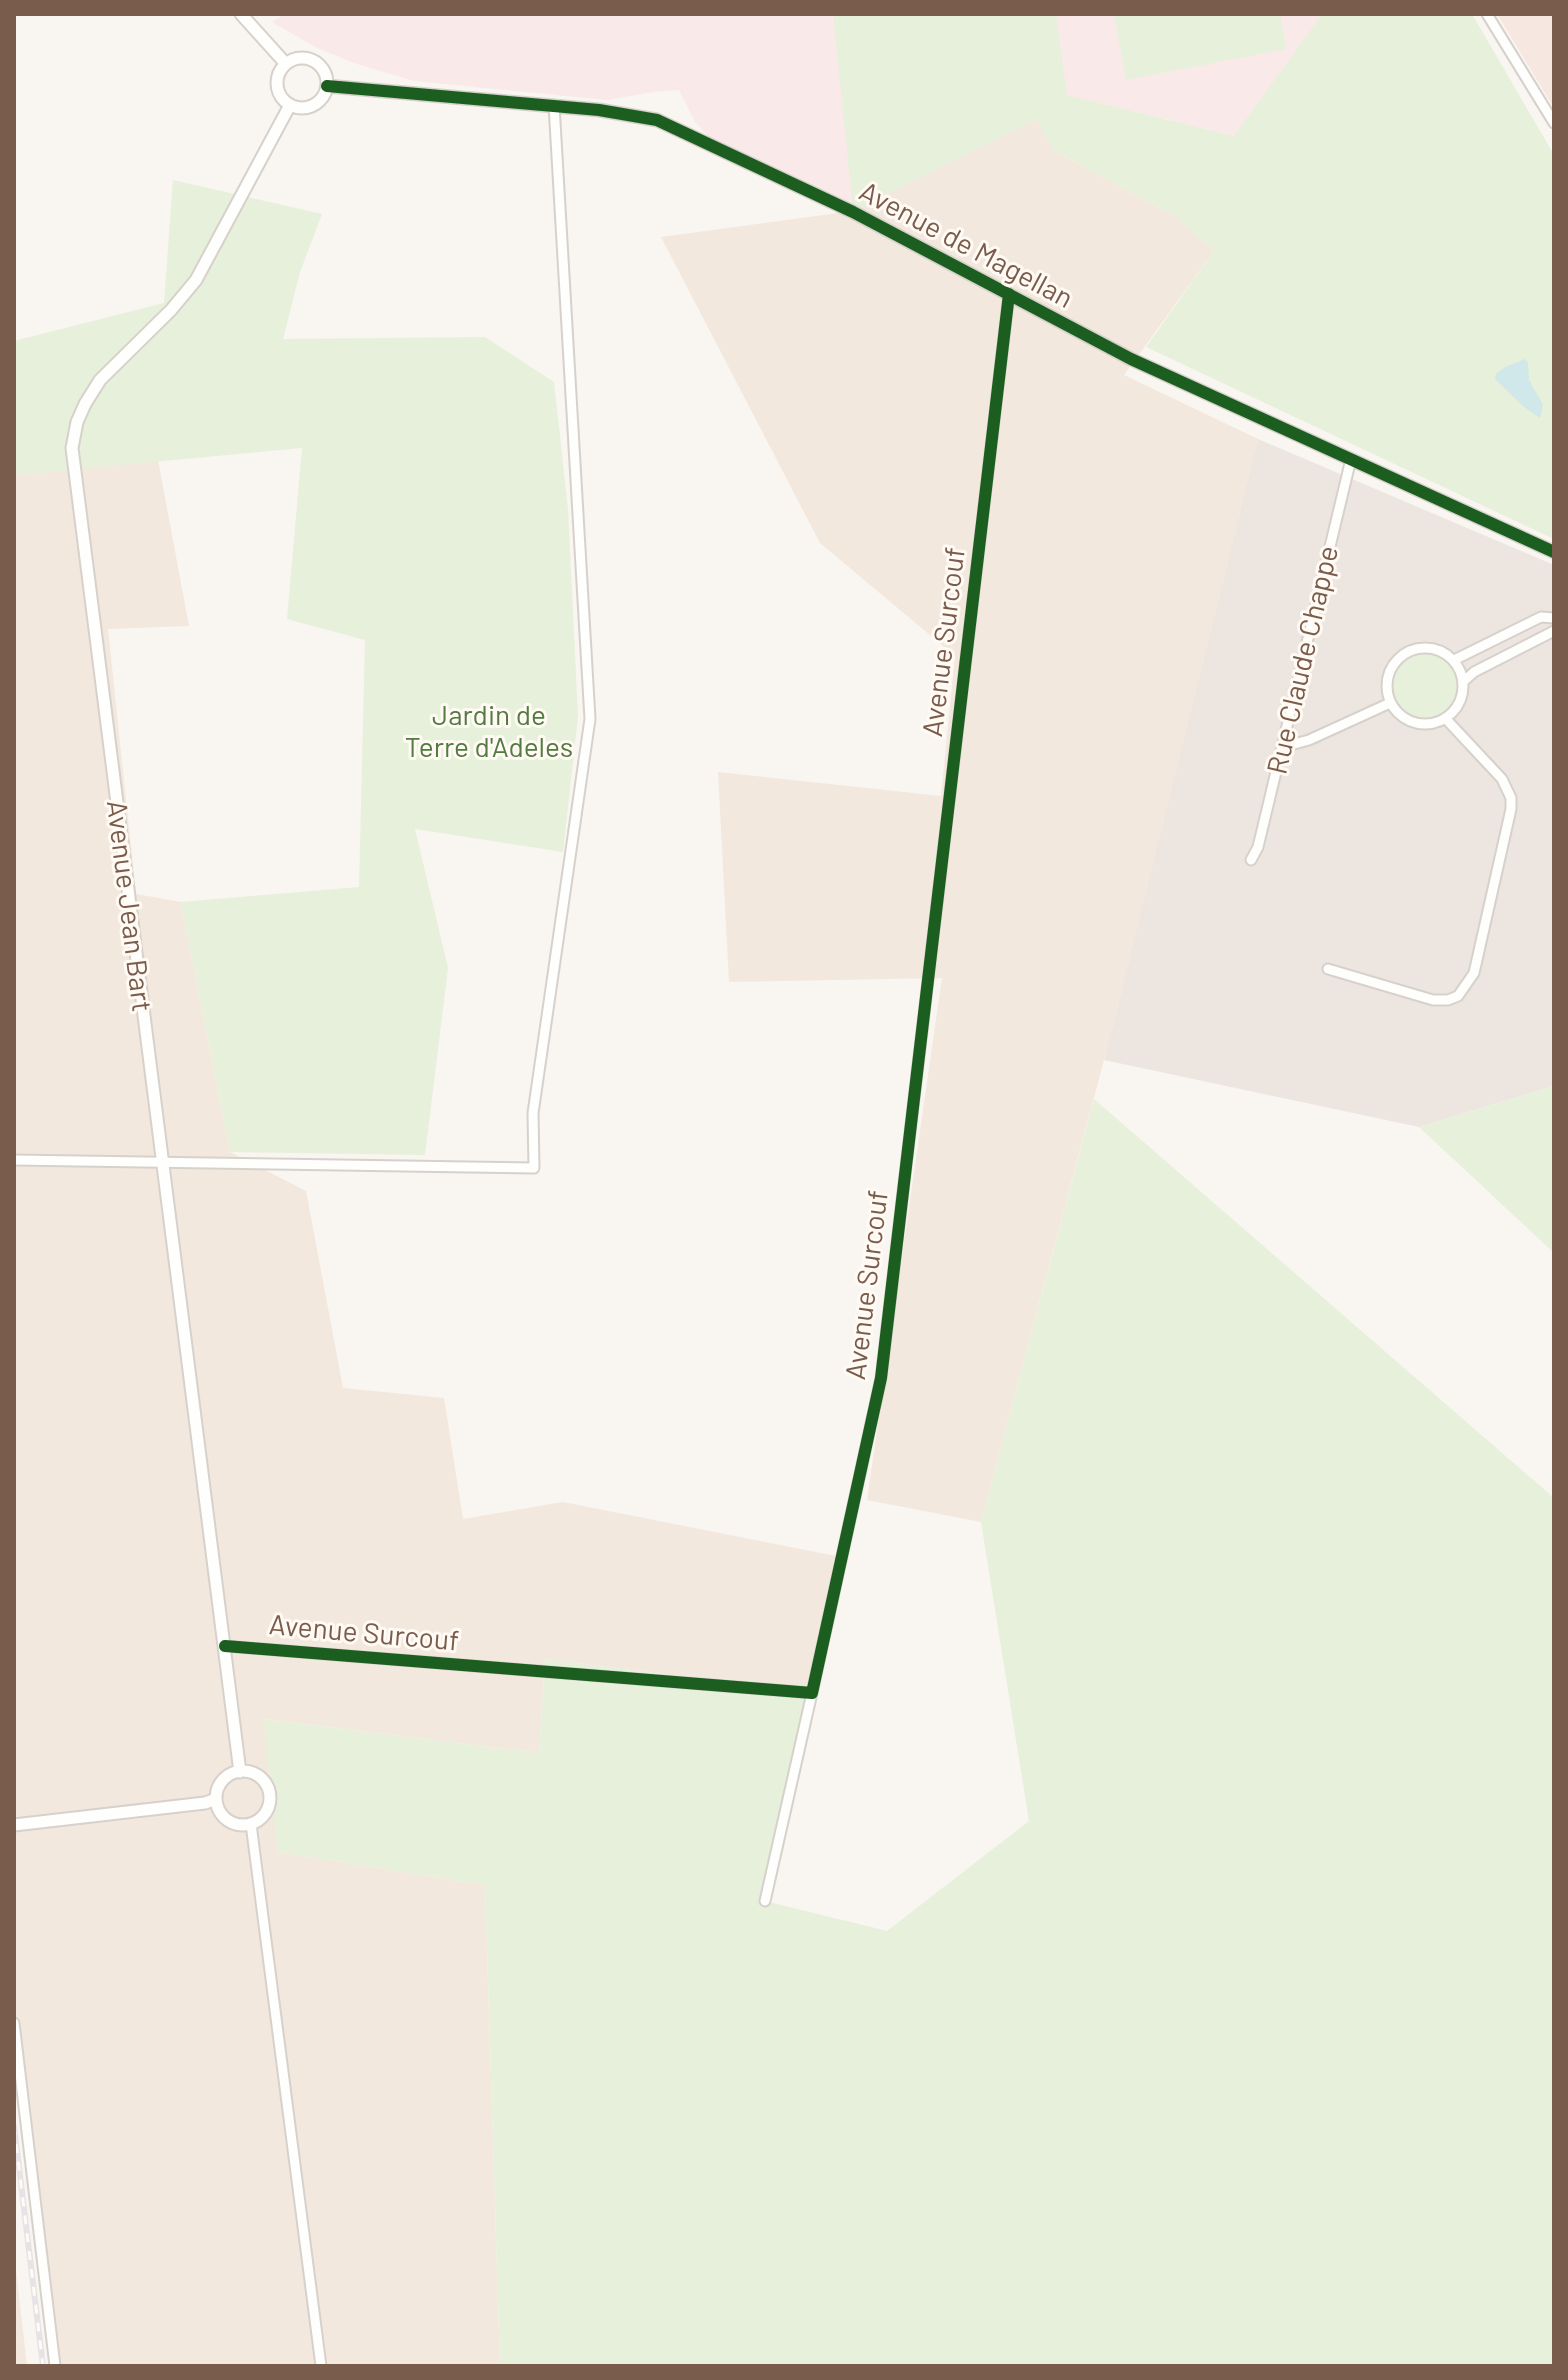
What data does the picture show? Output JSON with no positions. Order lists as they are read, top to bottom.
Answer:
{
  "streets": {
    "street": [
      "Avenue de Magellan",
      "Avenue Surcouf",
      "Rue Claude Chappe",
      "Avenue Jean Bart"
    ]
  },
  "crossings": [
    ["Avenue de Magellan", "Avenue Surcouf"],
    ["Avenue de Magellan", "Rue Claude Chappe"],
    ["Avenue de Magellan", "Avenue Jean Bart"],
    ["Avenue Surcouf", "Avenue Jean Bart"]
  ],
  "parks": ["Jardin de Terre d'Adeles"]
}
